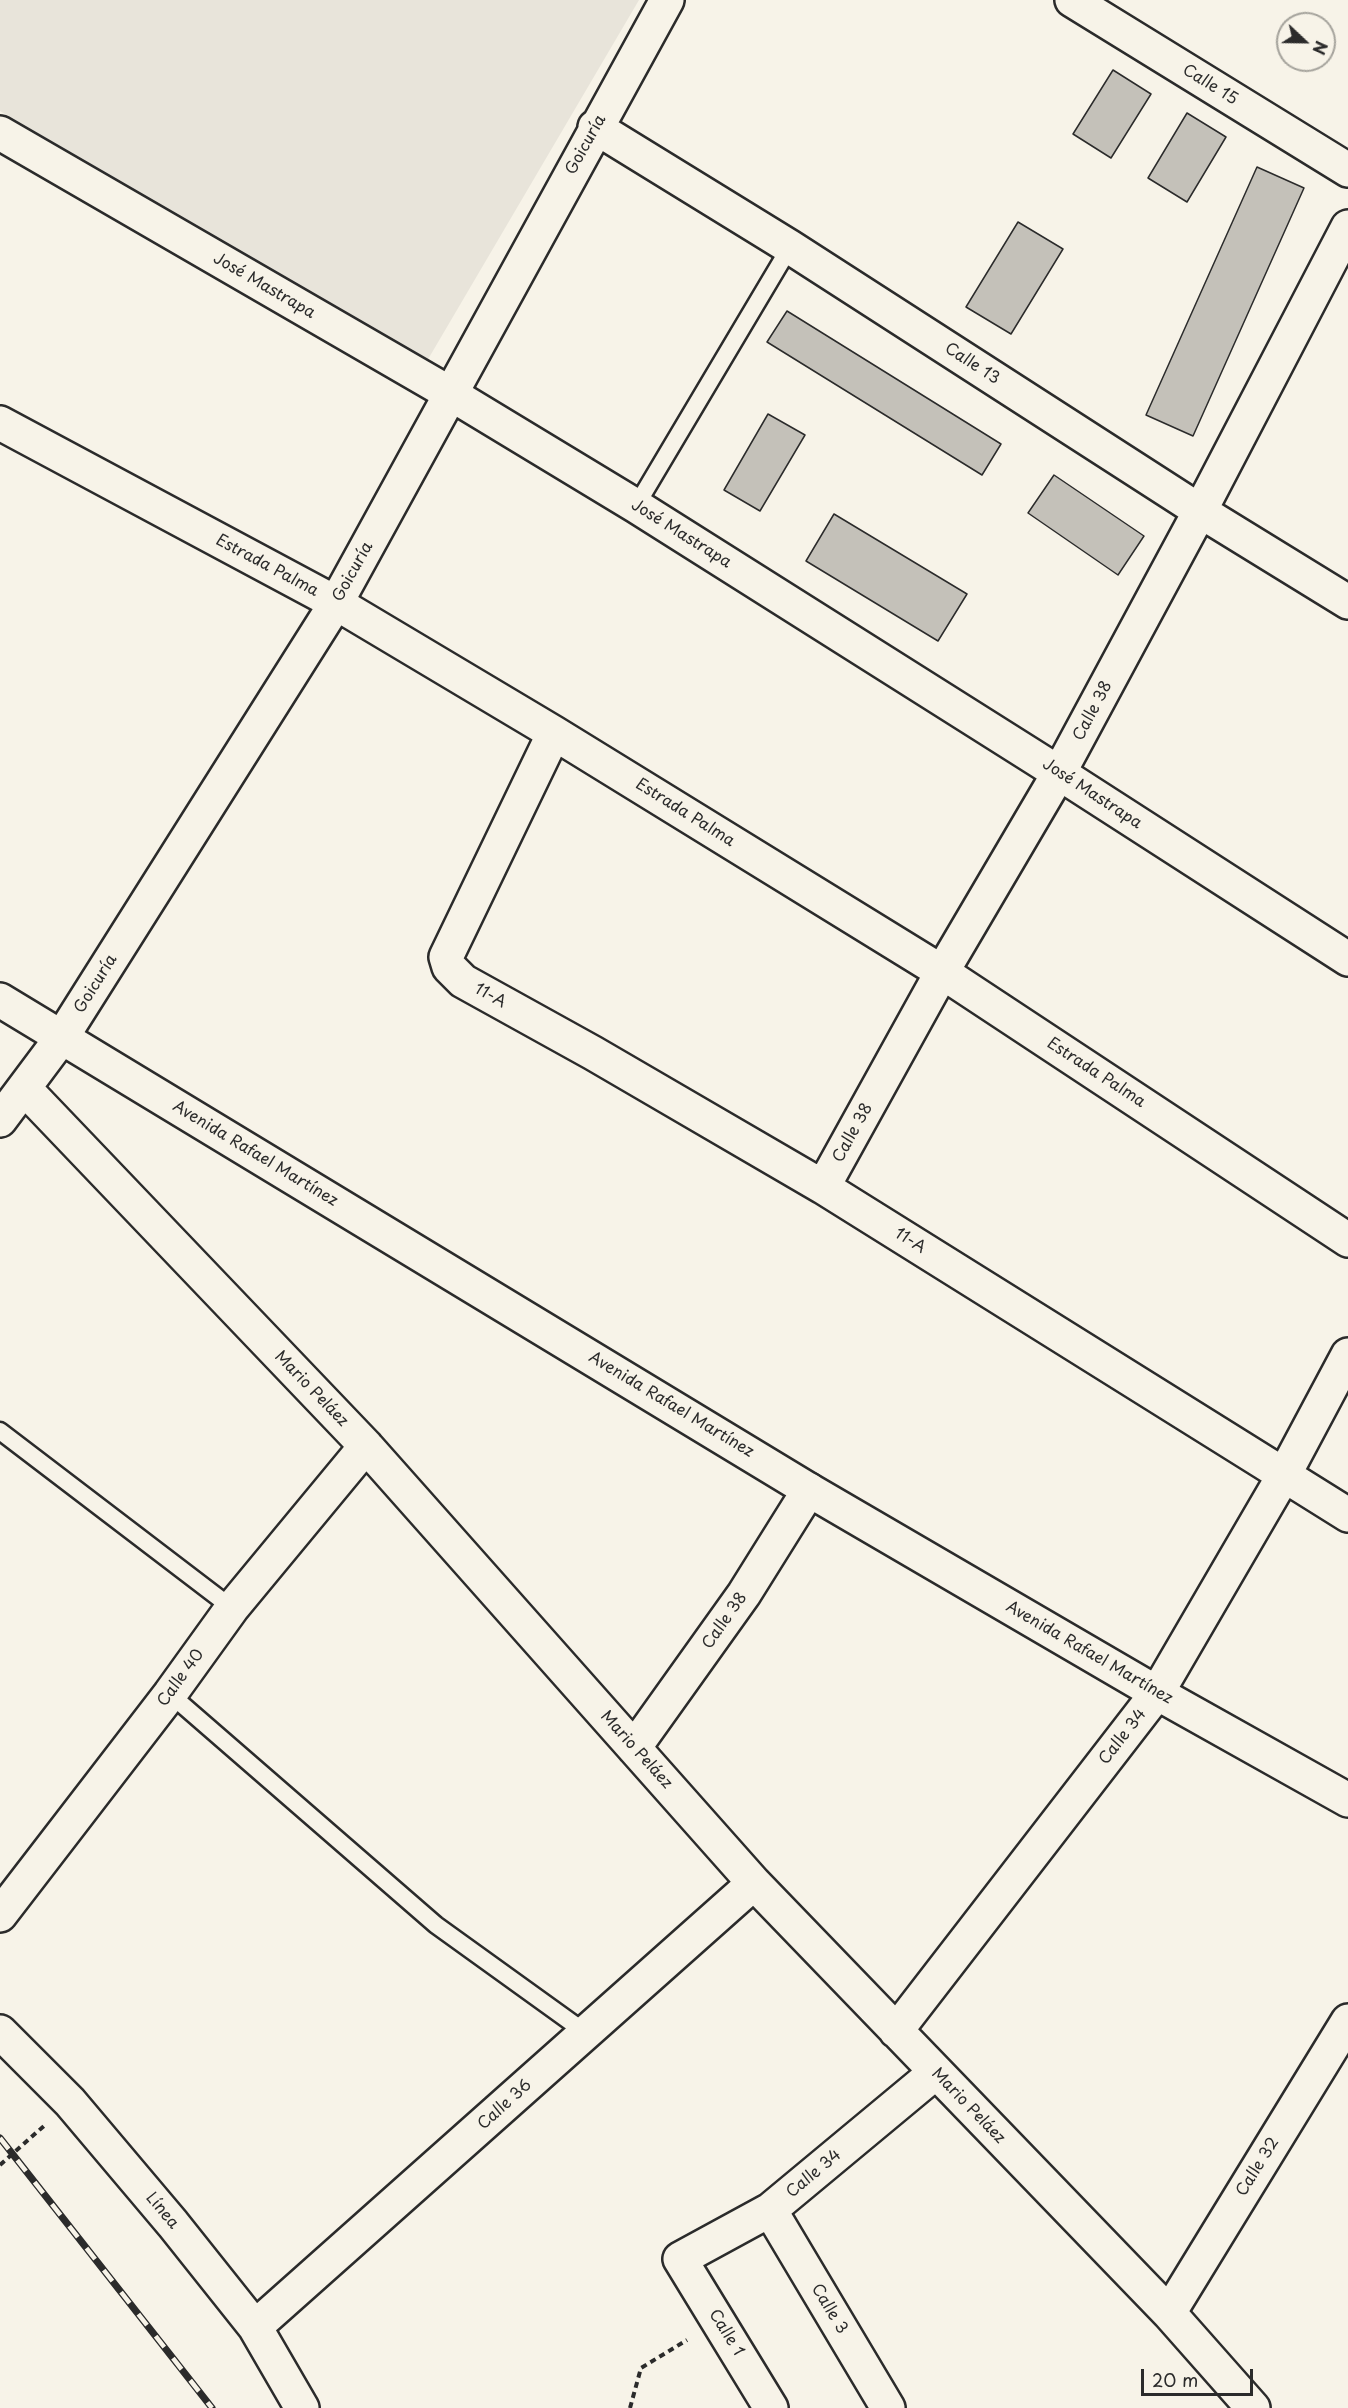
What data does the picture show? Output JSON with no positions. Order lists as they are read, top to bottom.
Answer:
{
  "streets": {
    "street": [
      "Calle 15",
      "Goicuría",
      "José Mastrapa",
      "Calle 13",
      "Estrada Palma",
      "Calle 38",
      "11-A",
      "Avenida Rafael Martínez",
      "Mario Peláez",
      "Calle 40",
      "Calle 34",
      "Calle 36",
      "Calle 32",
      "Línea",
      "Calle 3",
      "Calle 1"
    ]
  },
  "crossings": [
    ["Goicuría", "José Mastrapa"],
    ["Goicuría", "Calle 13"],
    ["Goicuría", "Estrada Palma"],
    ["Goicuría", "Avenida Rafael Martínez"],
    ["Goicuría", "Mario Peláez"],
    ["José Mastrapa", "Calle 38"],
    ["Calle 13", "Calle 38"],
    ["Estrada Palma", "Calle 38"],
    ["Estrada Palma", "11-A"],
    ["Calle 38", "11-A"],
    ["Calle 38", "Avenida Rafael Martínez"],
    ["Calle 38", "Mario Peláez"],
    ["11-A", "Calle 34"],
    ["Avenida Rafael Martínez", "Calle 34"],
    ["Mario Peláez", "Calle 40"],
    ["Mario Peláez", "Calle 34"],
    ["Mario Peláez", "Calle 36"],
    ["Mario Peláez", "Calle 32"],
    ["Calle 34", "Calle 3"],
    ["Calle 34", "Calle 1"],
    ["Calle 36", "Línea"]
  ],
  "scale_bar": "20 m",
  "north": "right"
}
